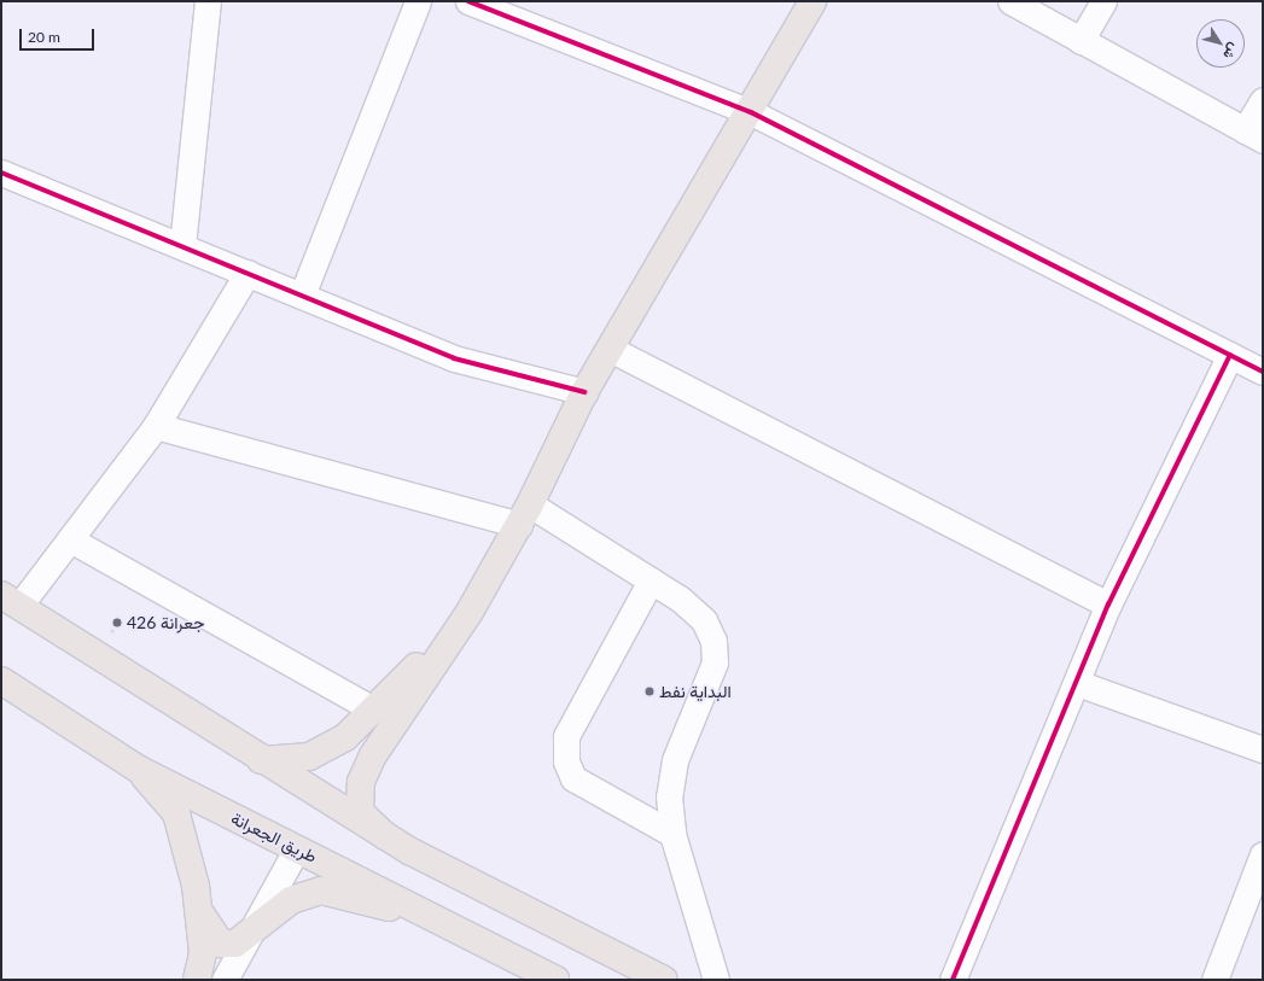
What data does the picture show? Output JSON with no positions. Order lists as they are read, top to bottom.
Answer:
{
  "streets": {
    "main road": ["طريق الجعرانة"]
  },
  "places": ["جعرانة 426", "البداية نفط"],
  "scale_bar": "20 m",
  "north": "bottom right"
}
